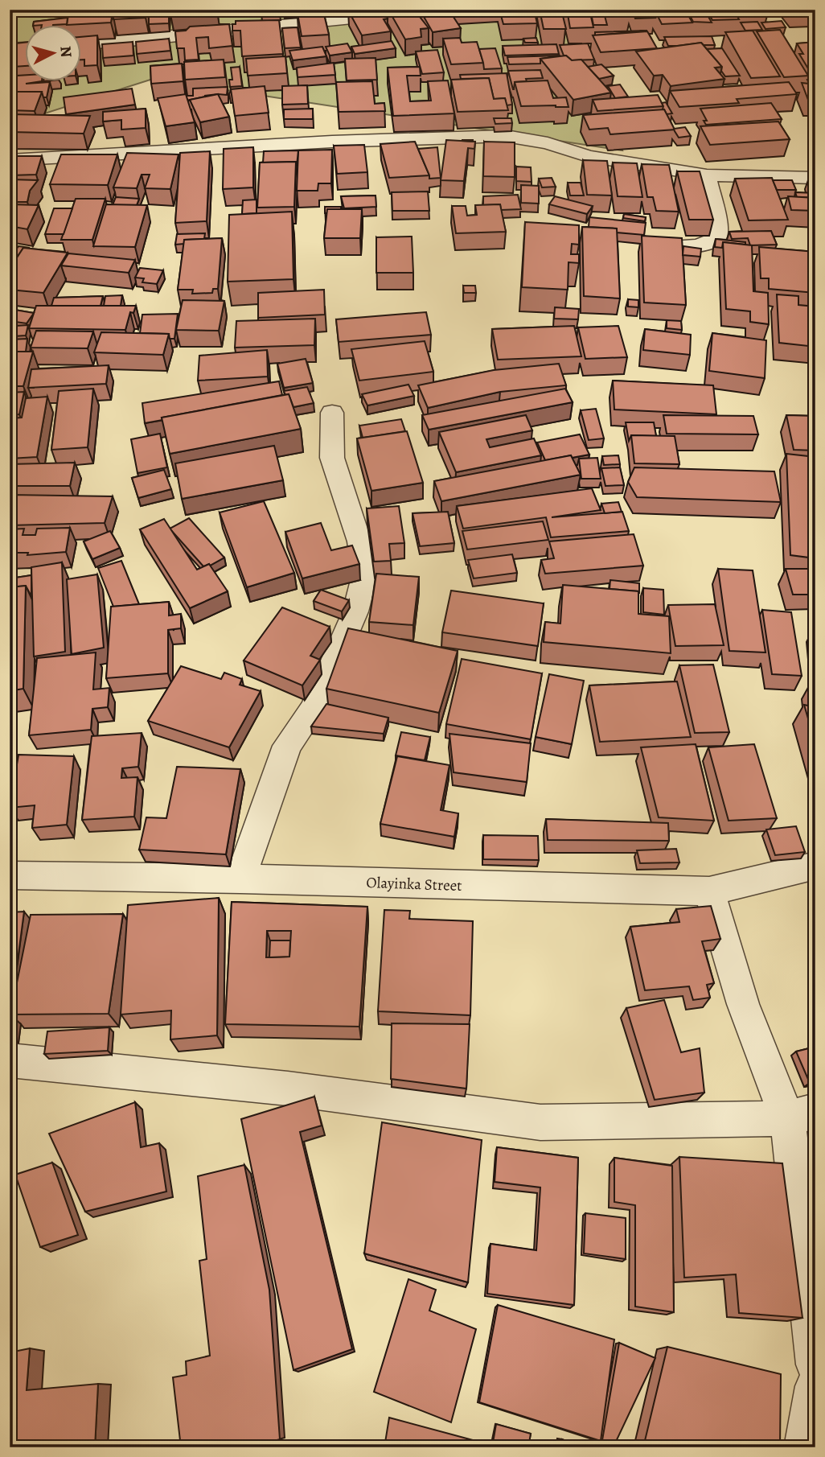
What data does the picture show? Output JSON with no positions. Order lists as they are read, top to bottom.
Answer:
{
  "streets": {
    "street": ["Olayinka Street"]
  },
  "north": "right"
}
